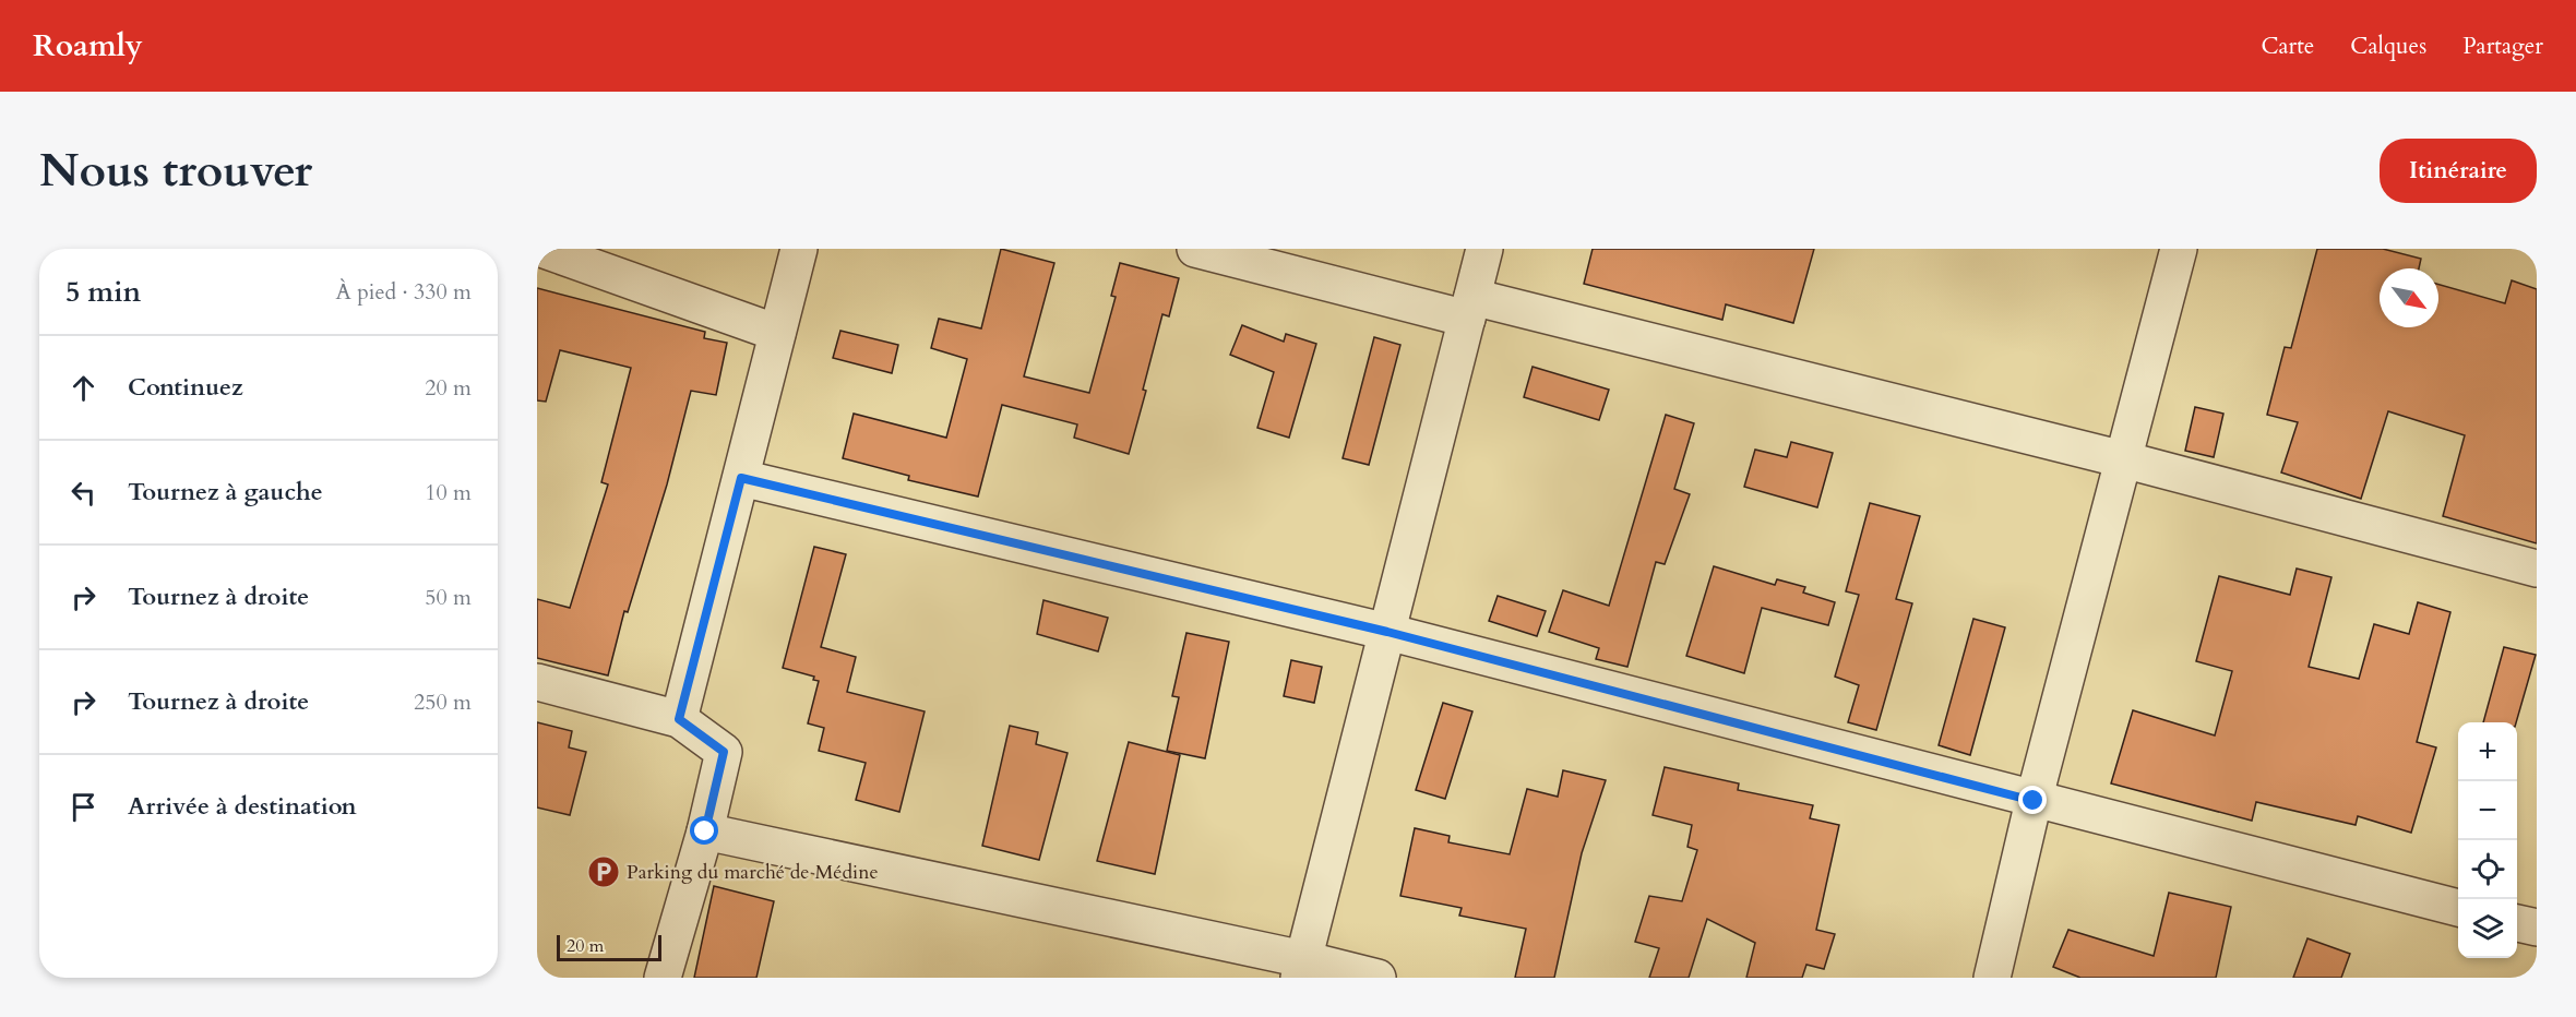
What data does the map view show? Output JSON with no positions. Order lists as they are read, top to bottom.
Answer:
{
  "places": {
    "parking": ["Parking du marché de Médine"]
  },
  "scale_bar": "20 m",
  "north": "bottom right",
  "page": {
    "header": "Roamly",
    "nav": ["Carte", "Calques", "Partager"],
    "buttons": "Itinéraire",
    "title": "Nous trouver",
    "heading": ["5 min", "À pied · 330 m"],
    "list": [
      ["Continuez", "20 m"],
      ["Tournez à gauche", "10 m"],
      ["Tournez à droite", "50 m"],
      ["Tournez à droite", "250 m"],
      "Arrivée à destination"
    ],
    "map_buttons": ["+", "−"],
    "scale": "20 m"
  }
}
